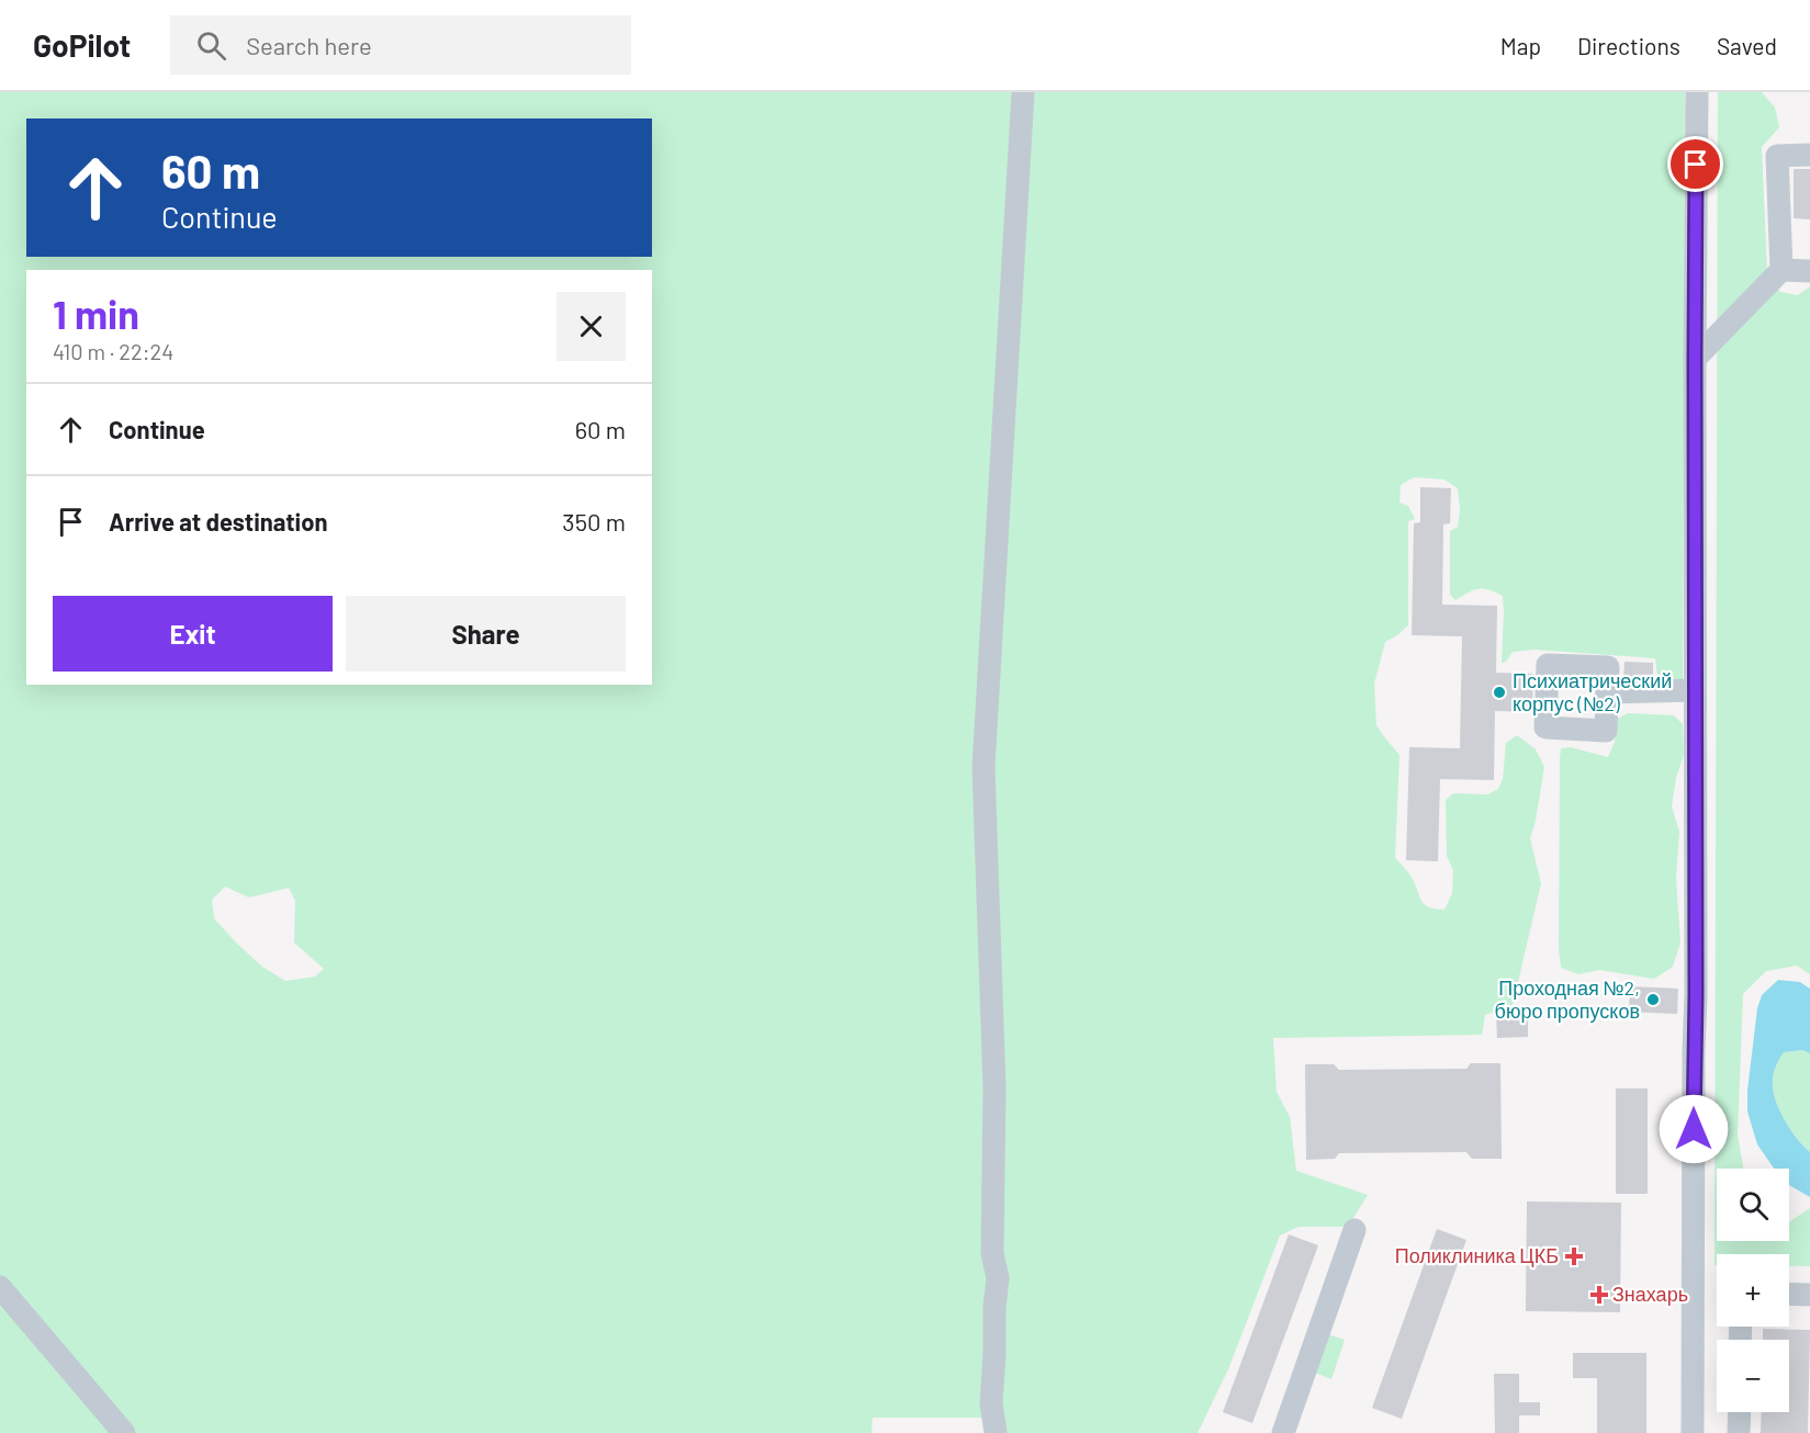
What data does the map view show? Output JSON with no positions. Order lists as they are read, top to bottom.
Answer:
{
  "places": {
    "other": ["Психиатрический корпус (№2)", "Проходная №2, бюро пропусков"],
    "health": ["Поликлиника ЦКБ", "Знахарь"]
  },
  "page": {
    "header": "GoPilot",
    "search": "Search here",
    "nav": ["Map", "Directions", "Saved"],
    "turn": ["60 m", "Continue"],
    "heading": ["1 min", "410 m · 22:24"],
    "list": [
      {
        "name": "Continue",
        "value": "60 m"
      },
      {
        "name": "Arrive at destination",
        "value": "350 m"
      }
    ],
    "buttons": ["Exit", "Share"],
    "map_buttons": ["+", "−"]
  }
}
